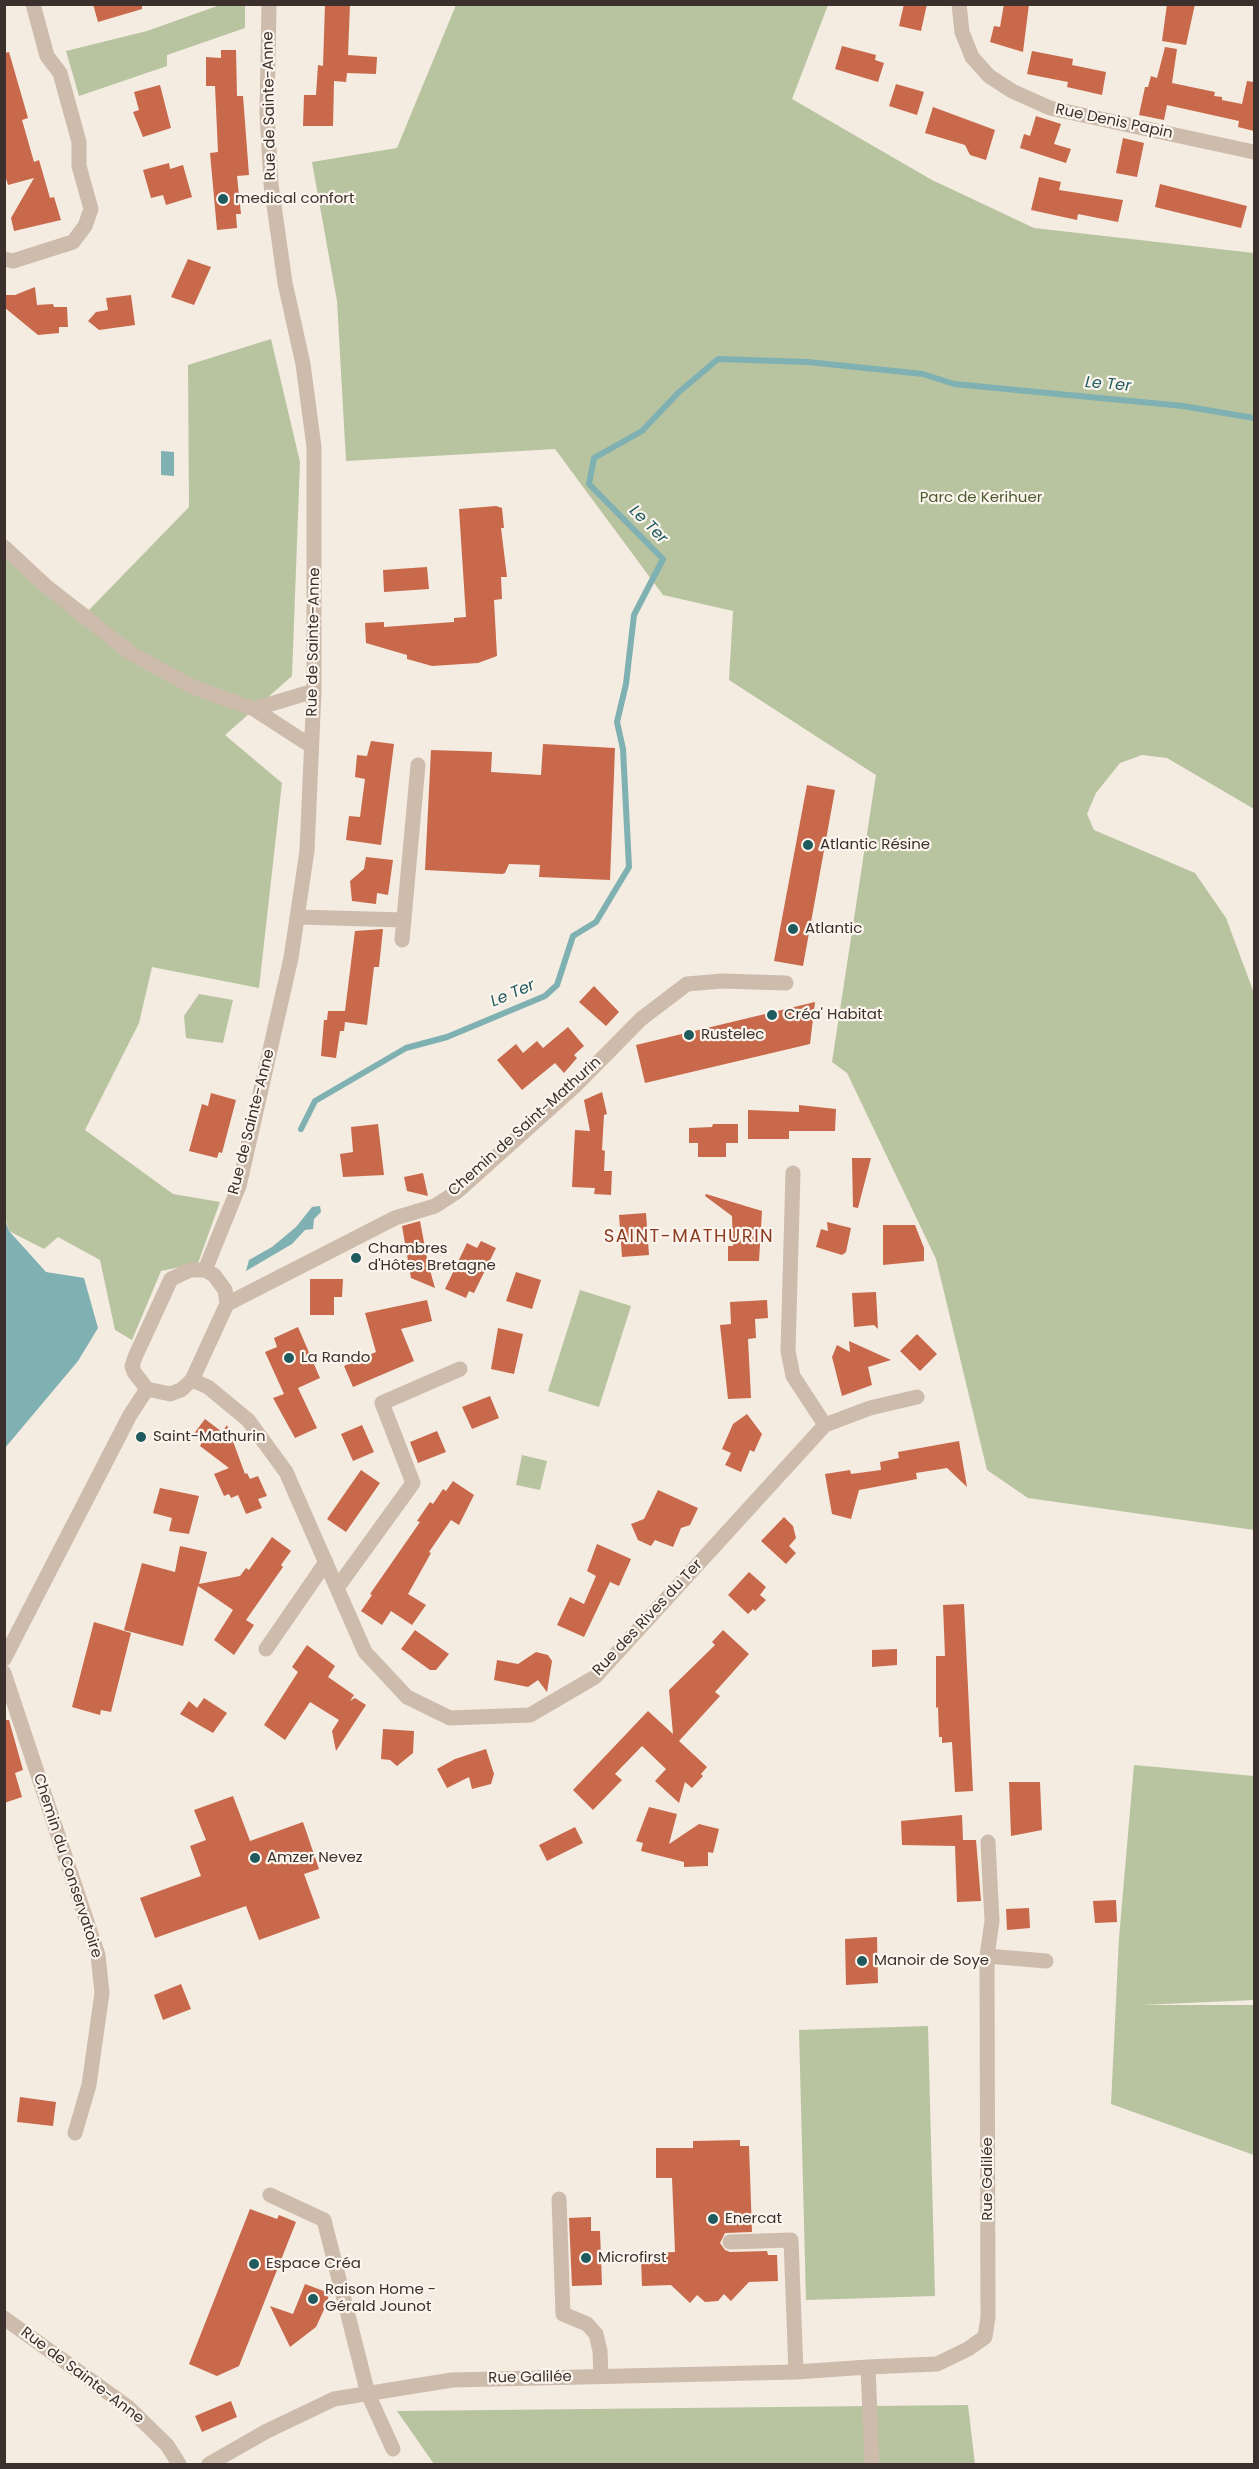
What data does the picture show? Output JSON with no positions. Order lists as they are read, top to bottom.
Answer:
{
  "streets": {
    "street": [
      "Rue de Sainte-Anne",
      "Rue Denis Papin",
      "Chemin de Saint-Mathurin",
      "Rue des Rives du Ter",
      "Chemin du Conservatoire",
      "Rue Galilée"
    ]
  },
  "districts": ["SAINT-MATHURIN"],
  "water": ["Le Ter"],
  "parks": ["Parc de Kerihuer"],
  "places": [
    "medical confort",
    "Atlantic Résine",
    "Atlantic",
    "Créa' Habitat",
    "Rustelec",
    "Chambres d'Hôtes Bretagne",
    "La Rando",
    "Saint-Mathurin",
    "Amzer Nevez",
    "Manoir de Soye",
    "Enercat",
    "Microfirst",
    "Espace Créa",
    "Raison Home - Gérald Jounot"
  ]
}
